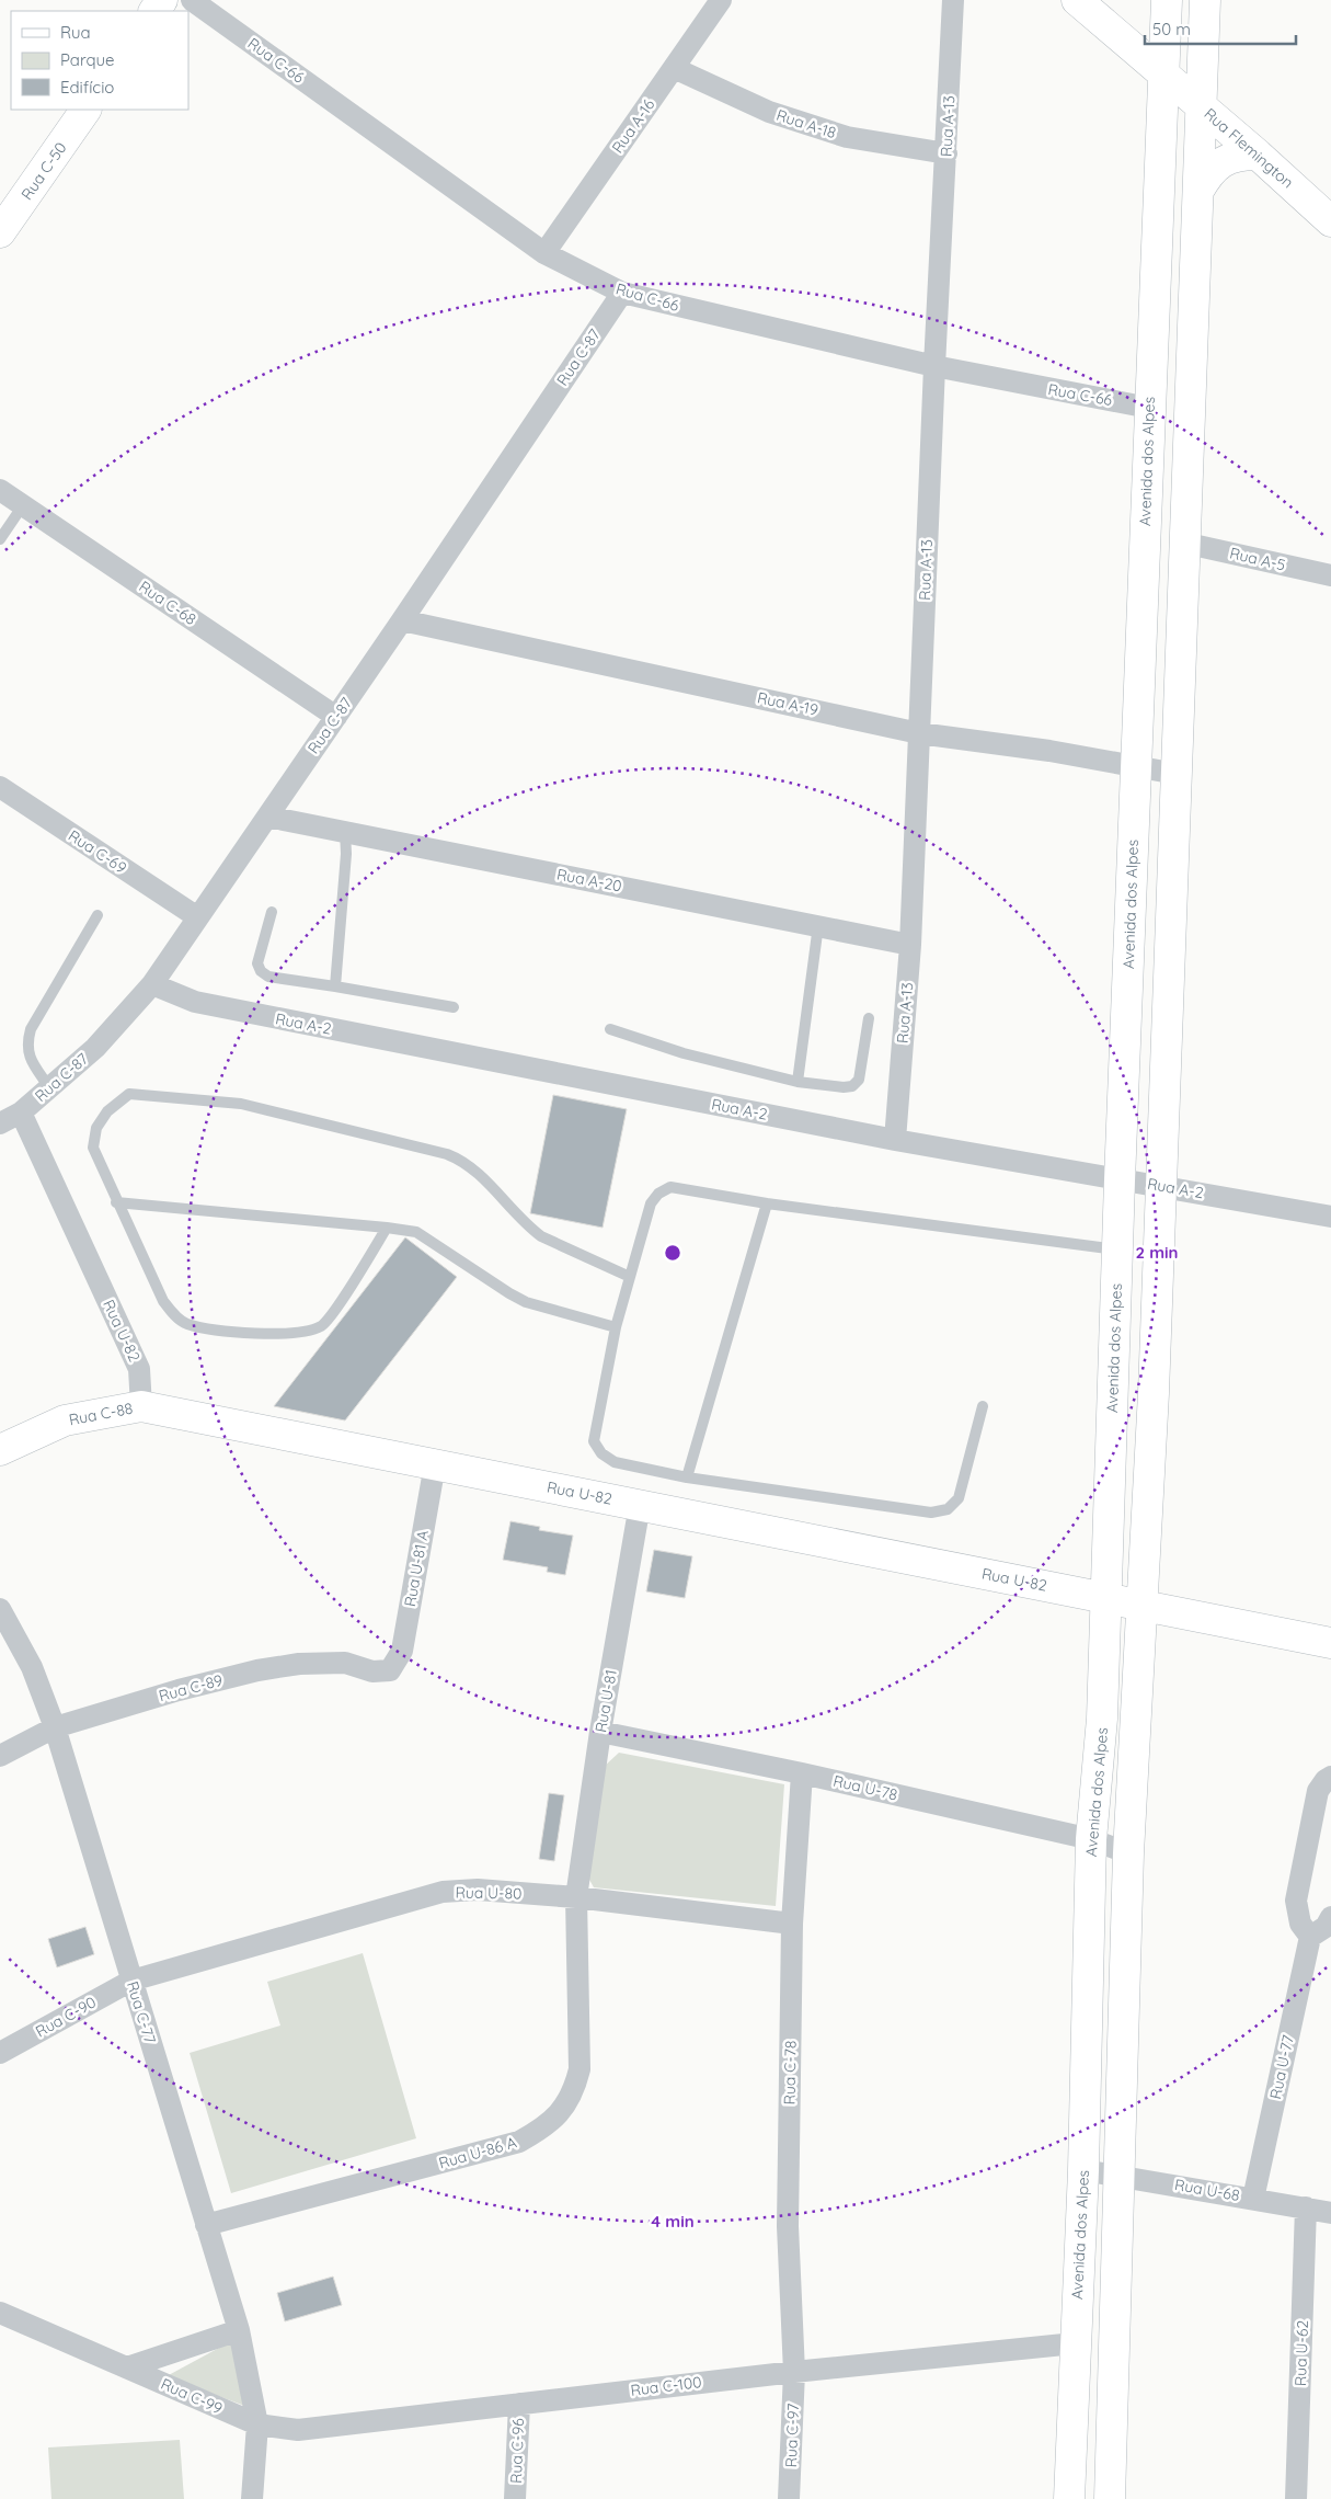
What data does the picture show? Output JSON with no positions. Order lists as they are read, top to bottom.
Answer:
{
  "streets": {
    "main road": [
      "Rua Flemington",
      "Rua C-50",
      "Avenida dos Alpes",
      "Rua U-82",
      "Rua C-88"
    ],
    "street": [
      "Rua C-66",
      "Rua A-18",
      "Rua A-16",
      "Rua A-13",
      "Rua C-87",
      "Rua A-5",
      "Rua C-68",
      "Rua A-19",
      "Rua C-69",
      "Rua A-20",
      "Rua A-2",
      "Rua U-81 A",
      "Rua C-89",
      "Rua U-81",
      "Rua U-78",
      "Rua U-80",
      "Rua C-77",
      "Rua C-90",
      "Rua U-77",
      "Rua C-78",
      "Rua U-86 A",
      "Rua U-68",
      "Rua U-62",
      "Rua C-100",
      "Rua C-99",
      "Rua C-97",
      "Rua C-96"
    ]
  },
  "crossings": [
    ["Rua C-66", "Rua A-16"],
    ["Rua C-66", "Rua A-13"],
    ["Rua C-66", "Rua C-87"],
    ["Rua C-66", "Avenida dos Alpes"],
    ["Rua A-18", "Rua A-16"],
    ["Rua A-18", "Rua A-13"],
    ["Rua A-13", "Rua A-19"],
    ["Rua A-13", "Rua A-20"],
    ["Rua A-13", "Rua A-2"],
    ["Rua Flemington", "Avenida dos Alpes"],
    ["Rua C-87", "Rua C-68"],
    ["Rua C-87", "Rua A-19"],
    ["Rua C-87", "Rua C-69"],
    ["Rua C-87", "Rua A-20"],
    ["Rua C-87", "Rua A-2"],
    ["Rua C-87", "Rua U-82"],
    ["Avenida dos Alpes", "Rua A-19"],
    ["Avenida dos Alpes", "Rua A-2"],
    ["Avenida dos Alpes", "Rua U-82"],
    ["Avenida dos Alpes", "Rua U-78"],
    ["Avenida dos Alpes", "Rua U-68"],
    ["Avenida dos Alpes", "Rua C-100"],
    ["Rua U-82", "Rua C-88"],
    ["Rua U-82", "Rua U-81 A"],
    ["Rua U-82", "Rua U-81"],
    ["Rua U-81 A", "Rua C-89"],
    ["Rua C-89", "Rua C-77"],
    ["Rua U-81", "Rua U-78"],
    ["Rua U-81", "Rua U-80"],
    ["Rua U-81", "Rua U-86 A"],
    ["Rua U-78", "Rua C-78"],
    ["Rua U-80", "Rua C-77"],
    ["Rua U-80", "Rua C-90"],
    ["Rua U-80", "Rua C-78"],
    ["Rua U-80", "Rua U-86 A"],
    ["Rua C-77", "Rua C-90"],
    ["Rua C-77", "Rua U-86 A"],
    ["Rua C-77", "Rua C-100"],
    ["Rua C-77", "Rua C-99"],
    ["Rua U-77", "Rua U-68"],
    ["Rua C-78", "Rua C-100"],
    ["Rua C-78", "Rua C-97"],
    ["Rua U-68", "Rua U-62"],
    ["Rua C-100", "Rua C-99"],
    ["Rua C-100", "Rua C-97"],
    ["Rua C-100", "Rua C-96"]
  ],
  "legend": ["Rua", "Parque", "Edifício"],
  "scale_bar": "50 m",
  "rings": ["2 min", "4 min"]
}
